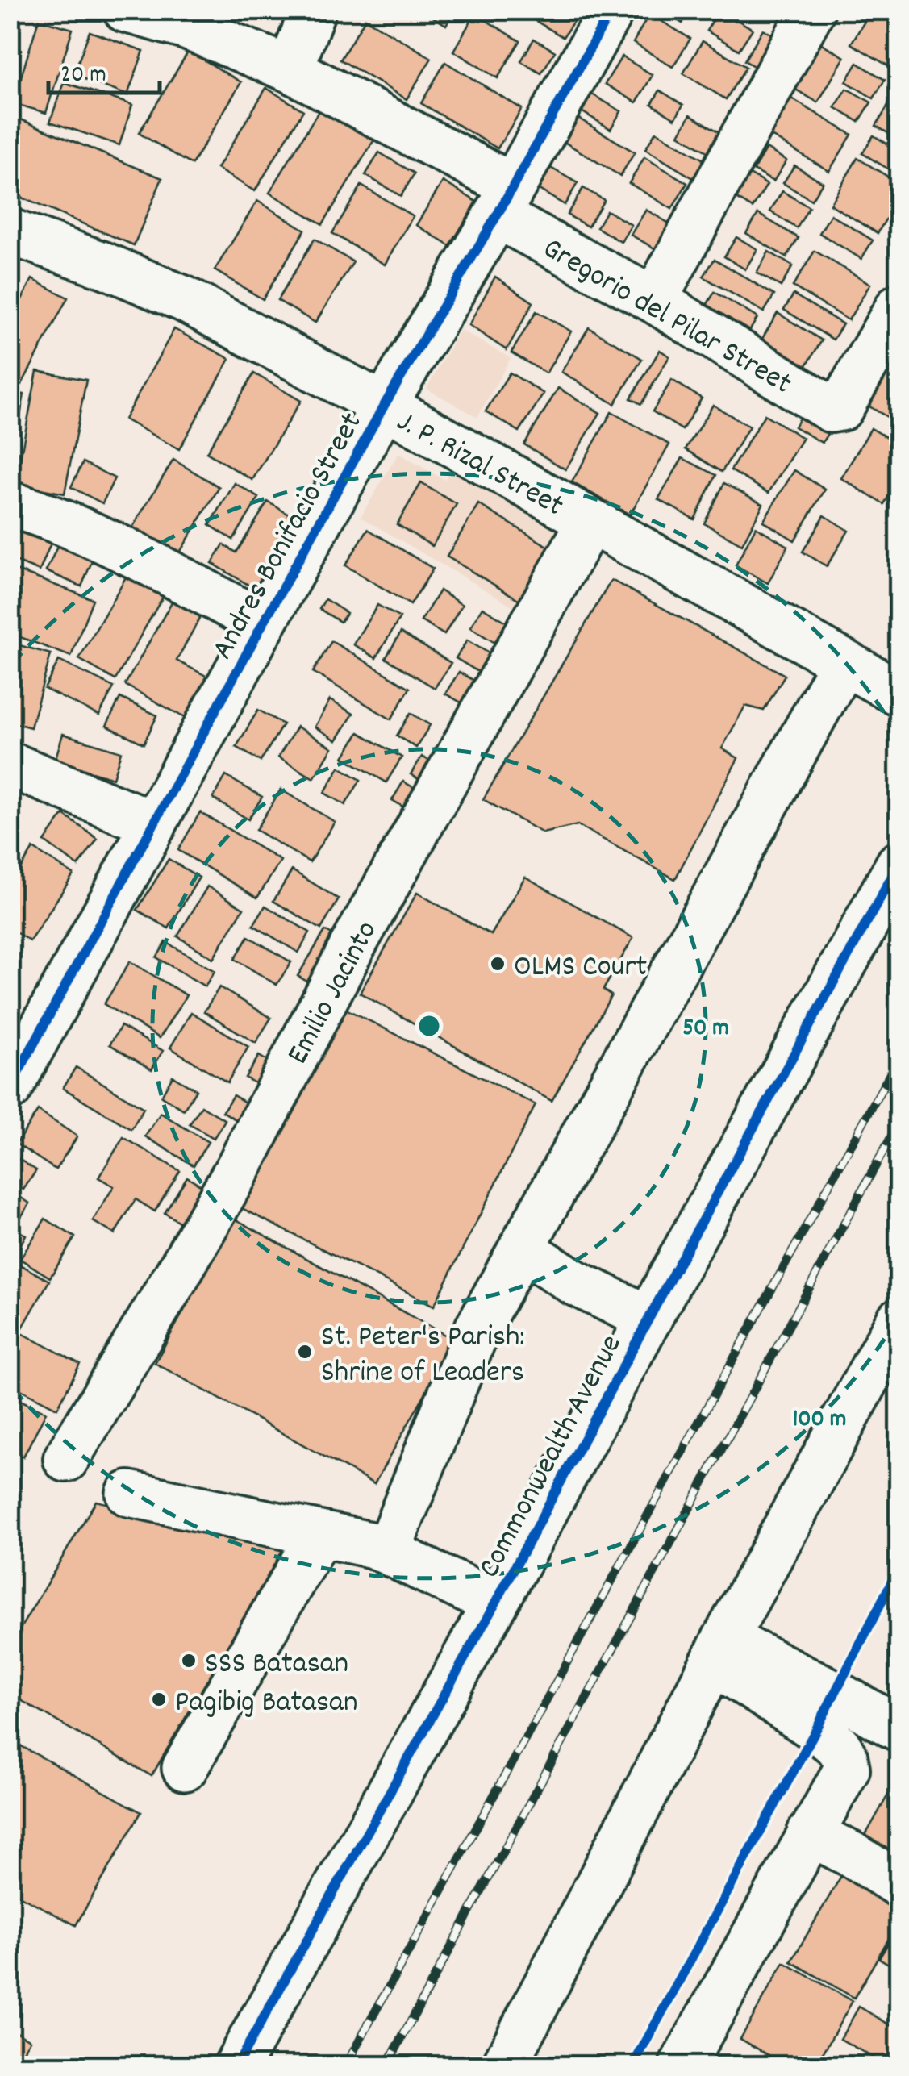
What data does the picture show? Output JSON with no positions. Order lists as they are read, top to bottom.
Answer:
{
  "streets": {
    "street": [
      "Gregorio del Pilar Street",
      "J. P. Rizal Street",
      "Andres Bonifacio Street",
      "Emilio Jacinto",
      "Commonwealth Avenue"
    ]
  },
  "crossings": [
    ["Gregorio del Pilar Street", "Andres Bonifacio Street"],
    ["J. P. Rizal Street", "Andres Bonifacio Street"],
    ["J. P. Rizal Street", "Emilio Jacinto"]
  ],
  "places": [
    "OLMS Court",
    "St. Peter's Parish: Shrine of Leaders",
    "SSS Batasan",
    "Pagibig Batasan"
  ],
  "scale_bar": "20 m",
  "rings": ["50 m", "100 m"]
}
